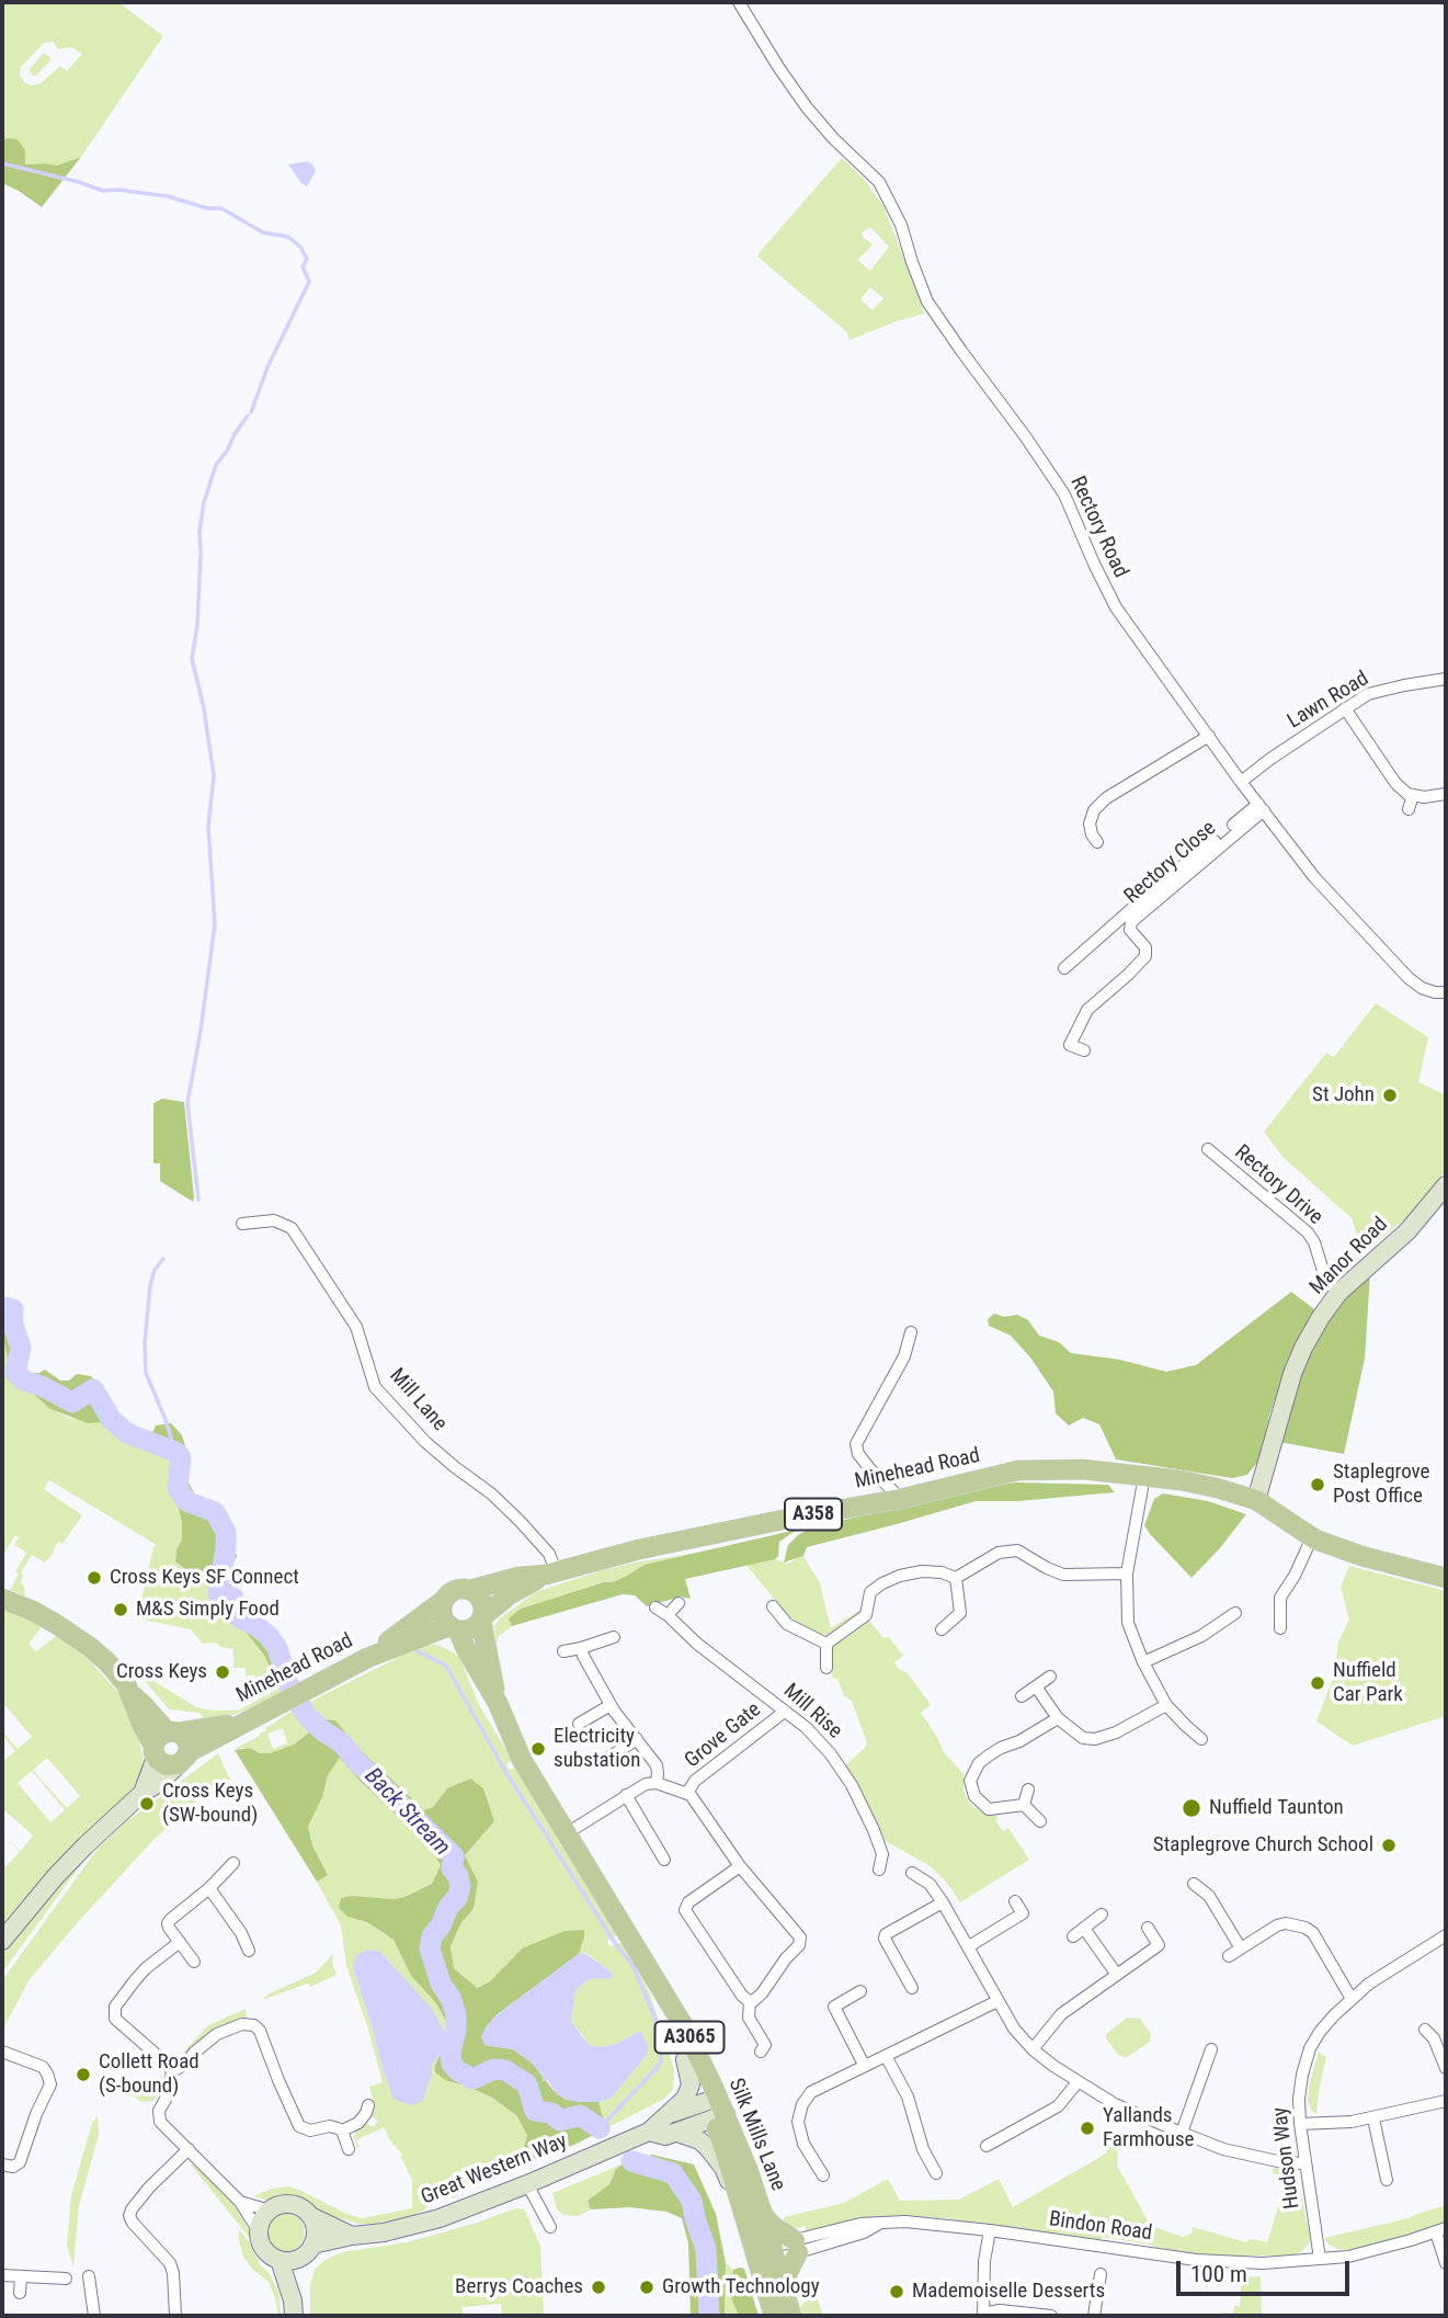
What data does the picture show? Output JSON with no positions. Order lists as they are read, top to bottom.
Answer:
{
  "streets": {
    "main road": [
      "Minehead Road",
      "A358",
      "A3065",
      "Silk Mills Lane"
    ],
    "street": [
      "Rectory Road",
      "Lawn Road",
      "Rectory Close",
      "Rectory Drive",
      "Manor Road",
      "Mill Lane",
      "Mill Rise",
      "Grove Gate",
      "Hudson Way",
      "Great Western Way",
      "Bindon Road"
    ]
  },
  "crossings": [
    ["Rectory Road", "Lawn Road"],
    ["Rectory Road", "Rectory Close"],
    ["Rectory Drive", "Manor Road"],
    ["Manor Road", "Minehead Road"],
    ["Manor Road", "A358"],
    ["Mill Lane", "Minehead Road"],
    ["Minehead Road", "A358"],
    ["Minehead Road", "Silk Mills Lane"],
    ["A358", "Silk Mills Lane"],
    ["Mill Rise", "Grove Gate"],
    ["Silk Mills Lane", "Great Western Way"],
    ["Silk Mills Lane", "Bindon Road"],
    ["Hudson Way", "Bindon Road"]
  ],
  "water": ["Back Stream"],
  "places": [
    "St John",
    "Staplegrove Post Office",
    "Cross Keys SF Connect",
    "M&S Simply Food",
    "Cross Keys",
    "Nuffield Car Park",
    "Electricity substation",
    "Cross Keys (SW-bound)",
    "Nuffield Taunton",
    "Staplegrove Church School",
    "Collett Road (S-bound)",
    "Yallands Farmhouse",
    "Berrys Coaches",
    "Growth Technology",
    "Mademoiselle Desserts"
  ],
  "scale_bar": "100 m"
}
